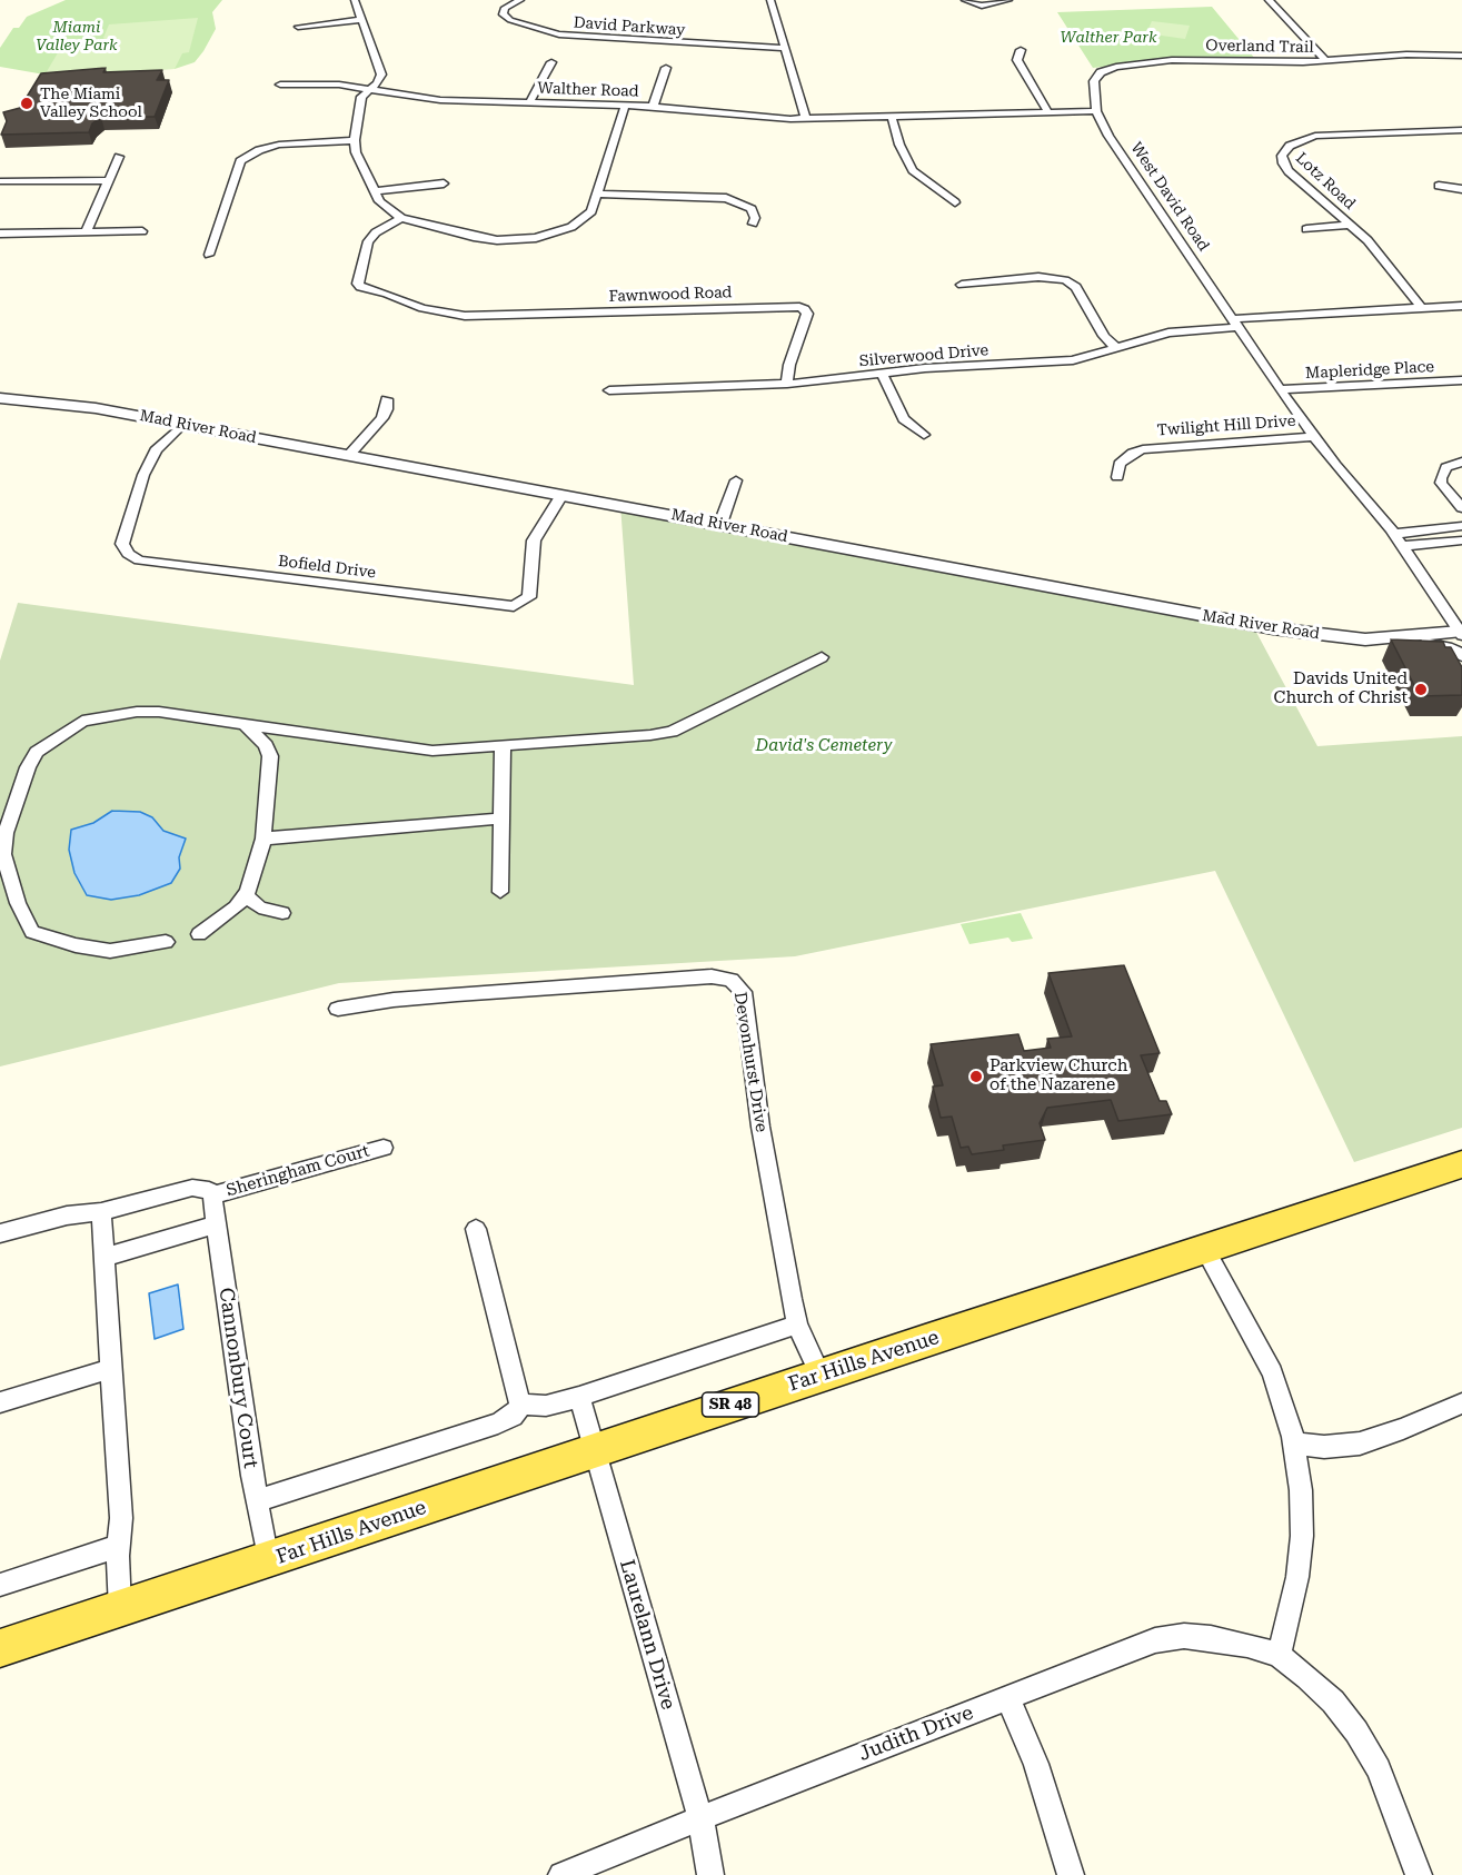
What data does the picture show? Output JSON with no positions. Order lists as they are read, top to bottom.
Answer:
{
  "streets": {
    "main road": ["Far Hills Avenue", "SR 48"],
    "street": [
      "David Parkway",
      "Overland Trail",
      "Walther Road",
      "Lotz Road",
      "West David Road",
      "Fawnwood Road",
      "Silverwood Drive",
      "Mapleridge Place",
      "Twilight Hill Drive",
      "Mad River Road",
      "Bofield Drive",
      "Devonhurst Drive",
      "Sheringham Court",
      "Cannonbury Court",
      "Laurelann Drive",
      "Judith Drive"
    ]
  },
  "crossings": [
    ["Overland Trail", "West David Road"],
    ["Lotz Road", "Silverwood Drive"],
    ["West David Road", "Silverwood Drive"],
    ["West David Road", "Mapleridge Place"],
    ["West David Road", "Twilight Hill Drive"],
    ["West David Road", "Mad River Road"],
    ["Mad River Road", "Bofield Drive"],
    ["Devonhurst Drive", "Far Hills Avenue"],
    ["Sheringham Court", "Cannonbury Court"],
    ["Far Hills Avenue", "Cannonbury Court"],
    ["Far Hills Avenue", "Laurelann Drive"],
    ["Laurelann Drive", "Judith Drive"]
  ],
  "parks": ["Miami Valley Park", "Walther Park", "David's Cemetery"],
  "places": ["The Miami Valley School", "Davids United Church of Christ", "Parkview Church of the Nazarene"]
}
